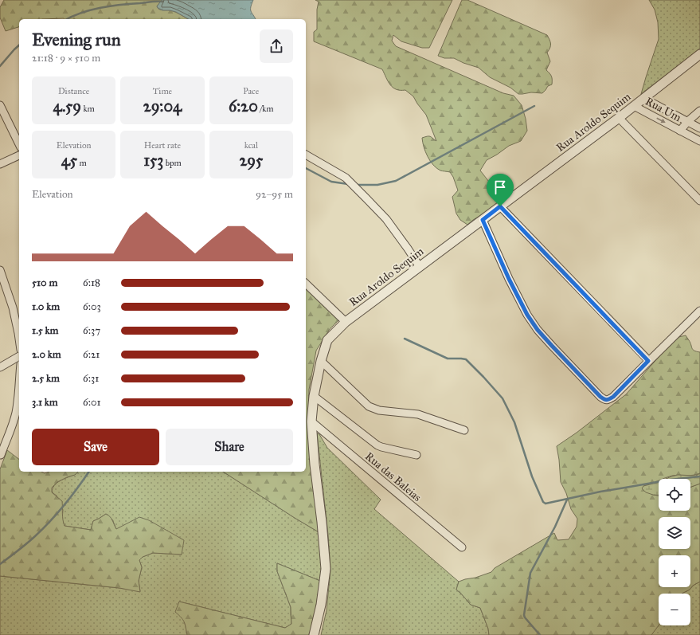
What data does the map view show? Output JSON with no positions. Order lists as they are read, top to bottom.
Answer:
{
  "streets": {
    "street": ["Rua Um", "Rua Aroldo Sequim", "Rua das Baleias"]
  },
  "crossings": [
    ["Rua Um", "Rua Aroldo Sequim"],
    ["Rua Aroldo Sequim", "Rua das Baleias"]
  ],
  "page": {
    "heading": ["Evening run", "21:18 · 9 × 510 m"],
    "stats": [
      ["Distance", "4.59 km"],
      ["Time", "29:04"],
      ["Pace", "6:20 /km"],
      ["Elevation", "45 m"],
      ["Heart rate", "153 bpm"],
      ["kcal", "295"]
    ],
    "chart": ["Elevation", "92–95 m"],
    "list": [
      {
        "name": "510 m",
        "note": "6:18"
      },
      {
        "name": "1.0 km",
        "note": "6:03"
      },
      {
        "name": "1.5 km",
        "note": "6:37"
      },
      {
        "name": "2.0 km",
        "note": "6:21"
      },
      {
        "name": "2.5 km",
        "note": "6:31"
      },
      {
        "name": "3.1 km",
        "note": "6:01"
      }
    ],
    "buttons": ["Save", "Share"],
    "map_buttons": ["+", "−"]
  }
}
